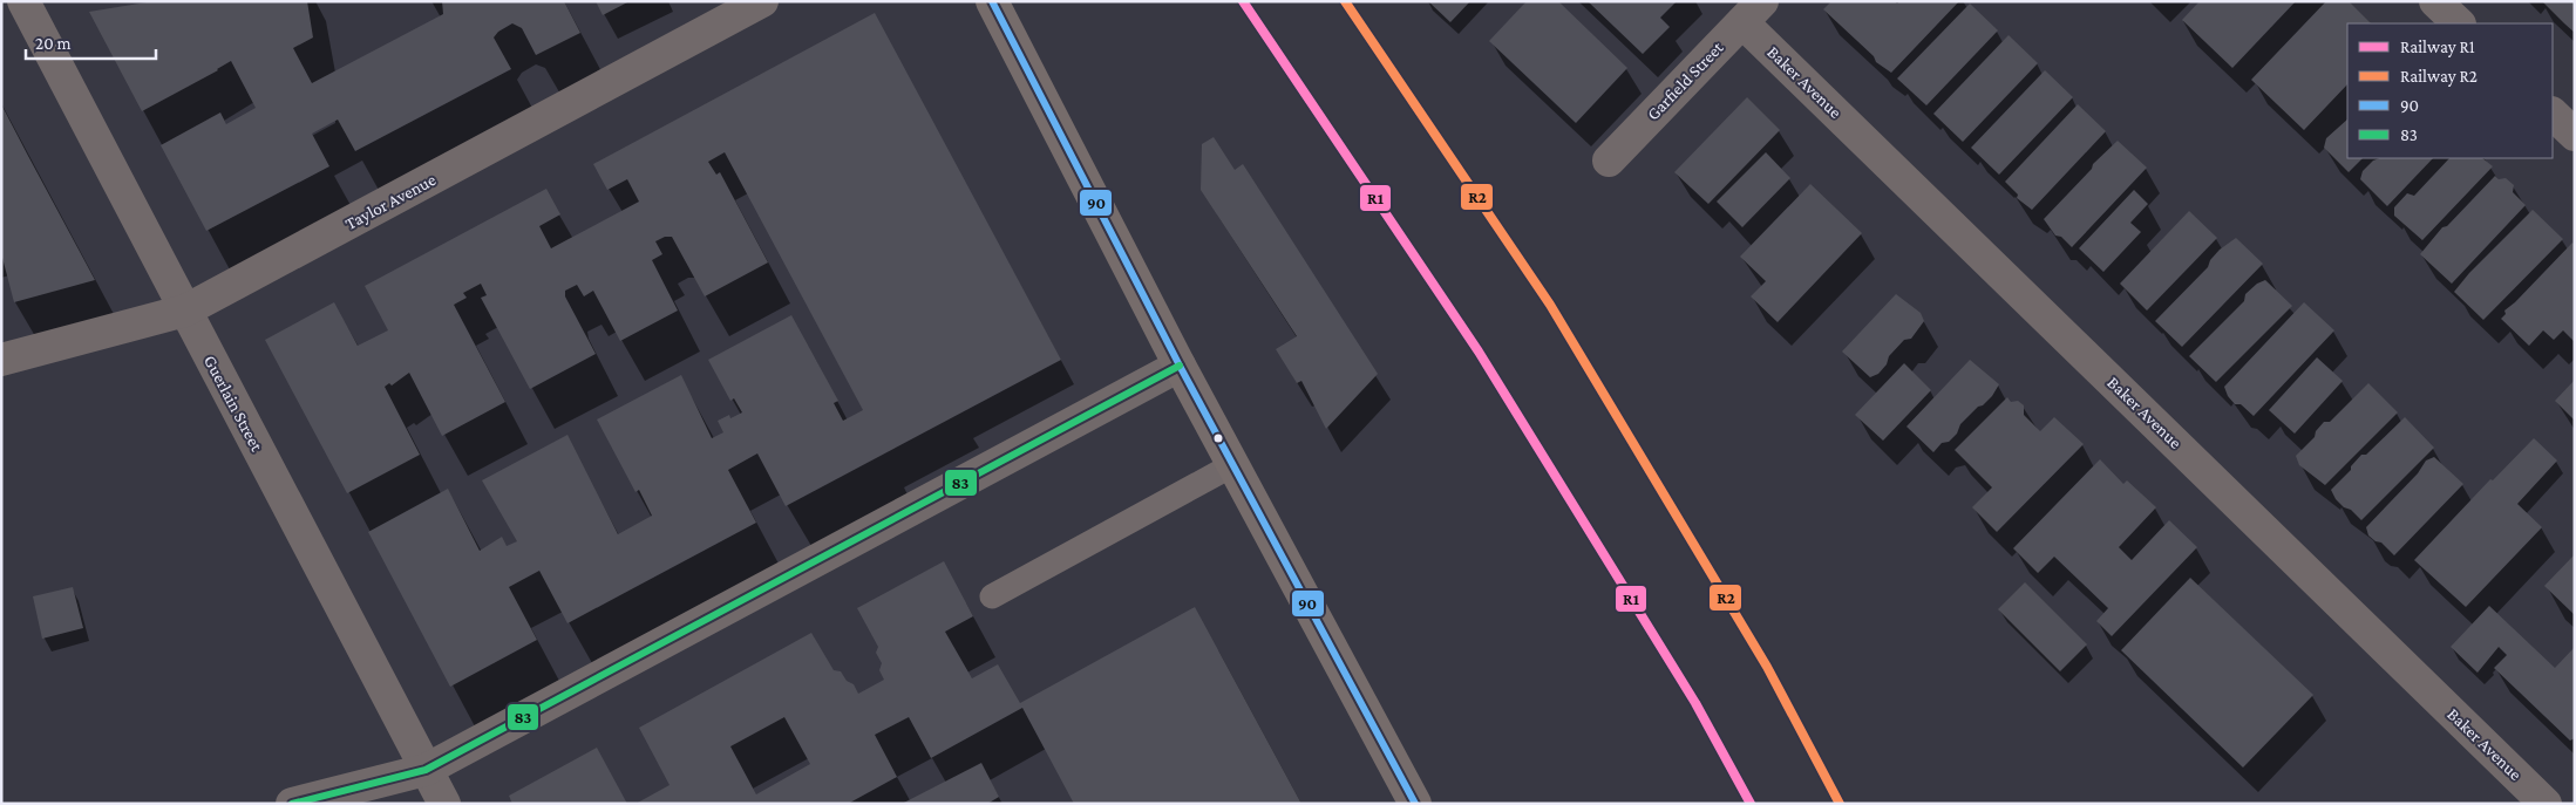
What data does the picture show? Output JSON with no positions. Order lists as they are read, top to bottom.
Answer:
{
  "streets": {
    "street": [
      "Garfield Street",
      "Baker Avenue",
      "Taylor Avenue",
      "Guerlain Street"
    ]
  },
  "crossings": [
    ["Garfield Street", "Baker Avenue"],
    ["Taylor Avenue", "Guerlain Street"]
  ],
  "lines": [
    "rail line R1",
    "rail line R2",
    "transit line 90",
    "transit line 83"
  ],
  "legend": [
    "Railway R1",
    "Railway R2",
    "90",
    "83"
  ],
  "scale_bar": "20 m"
}
